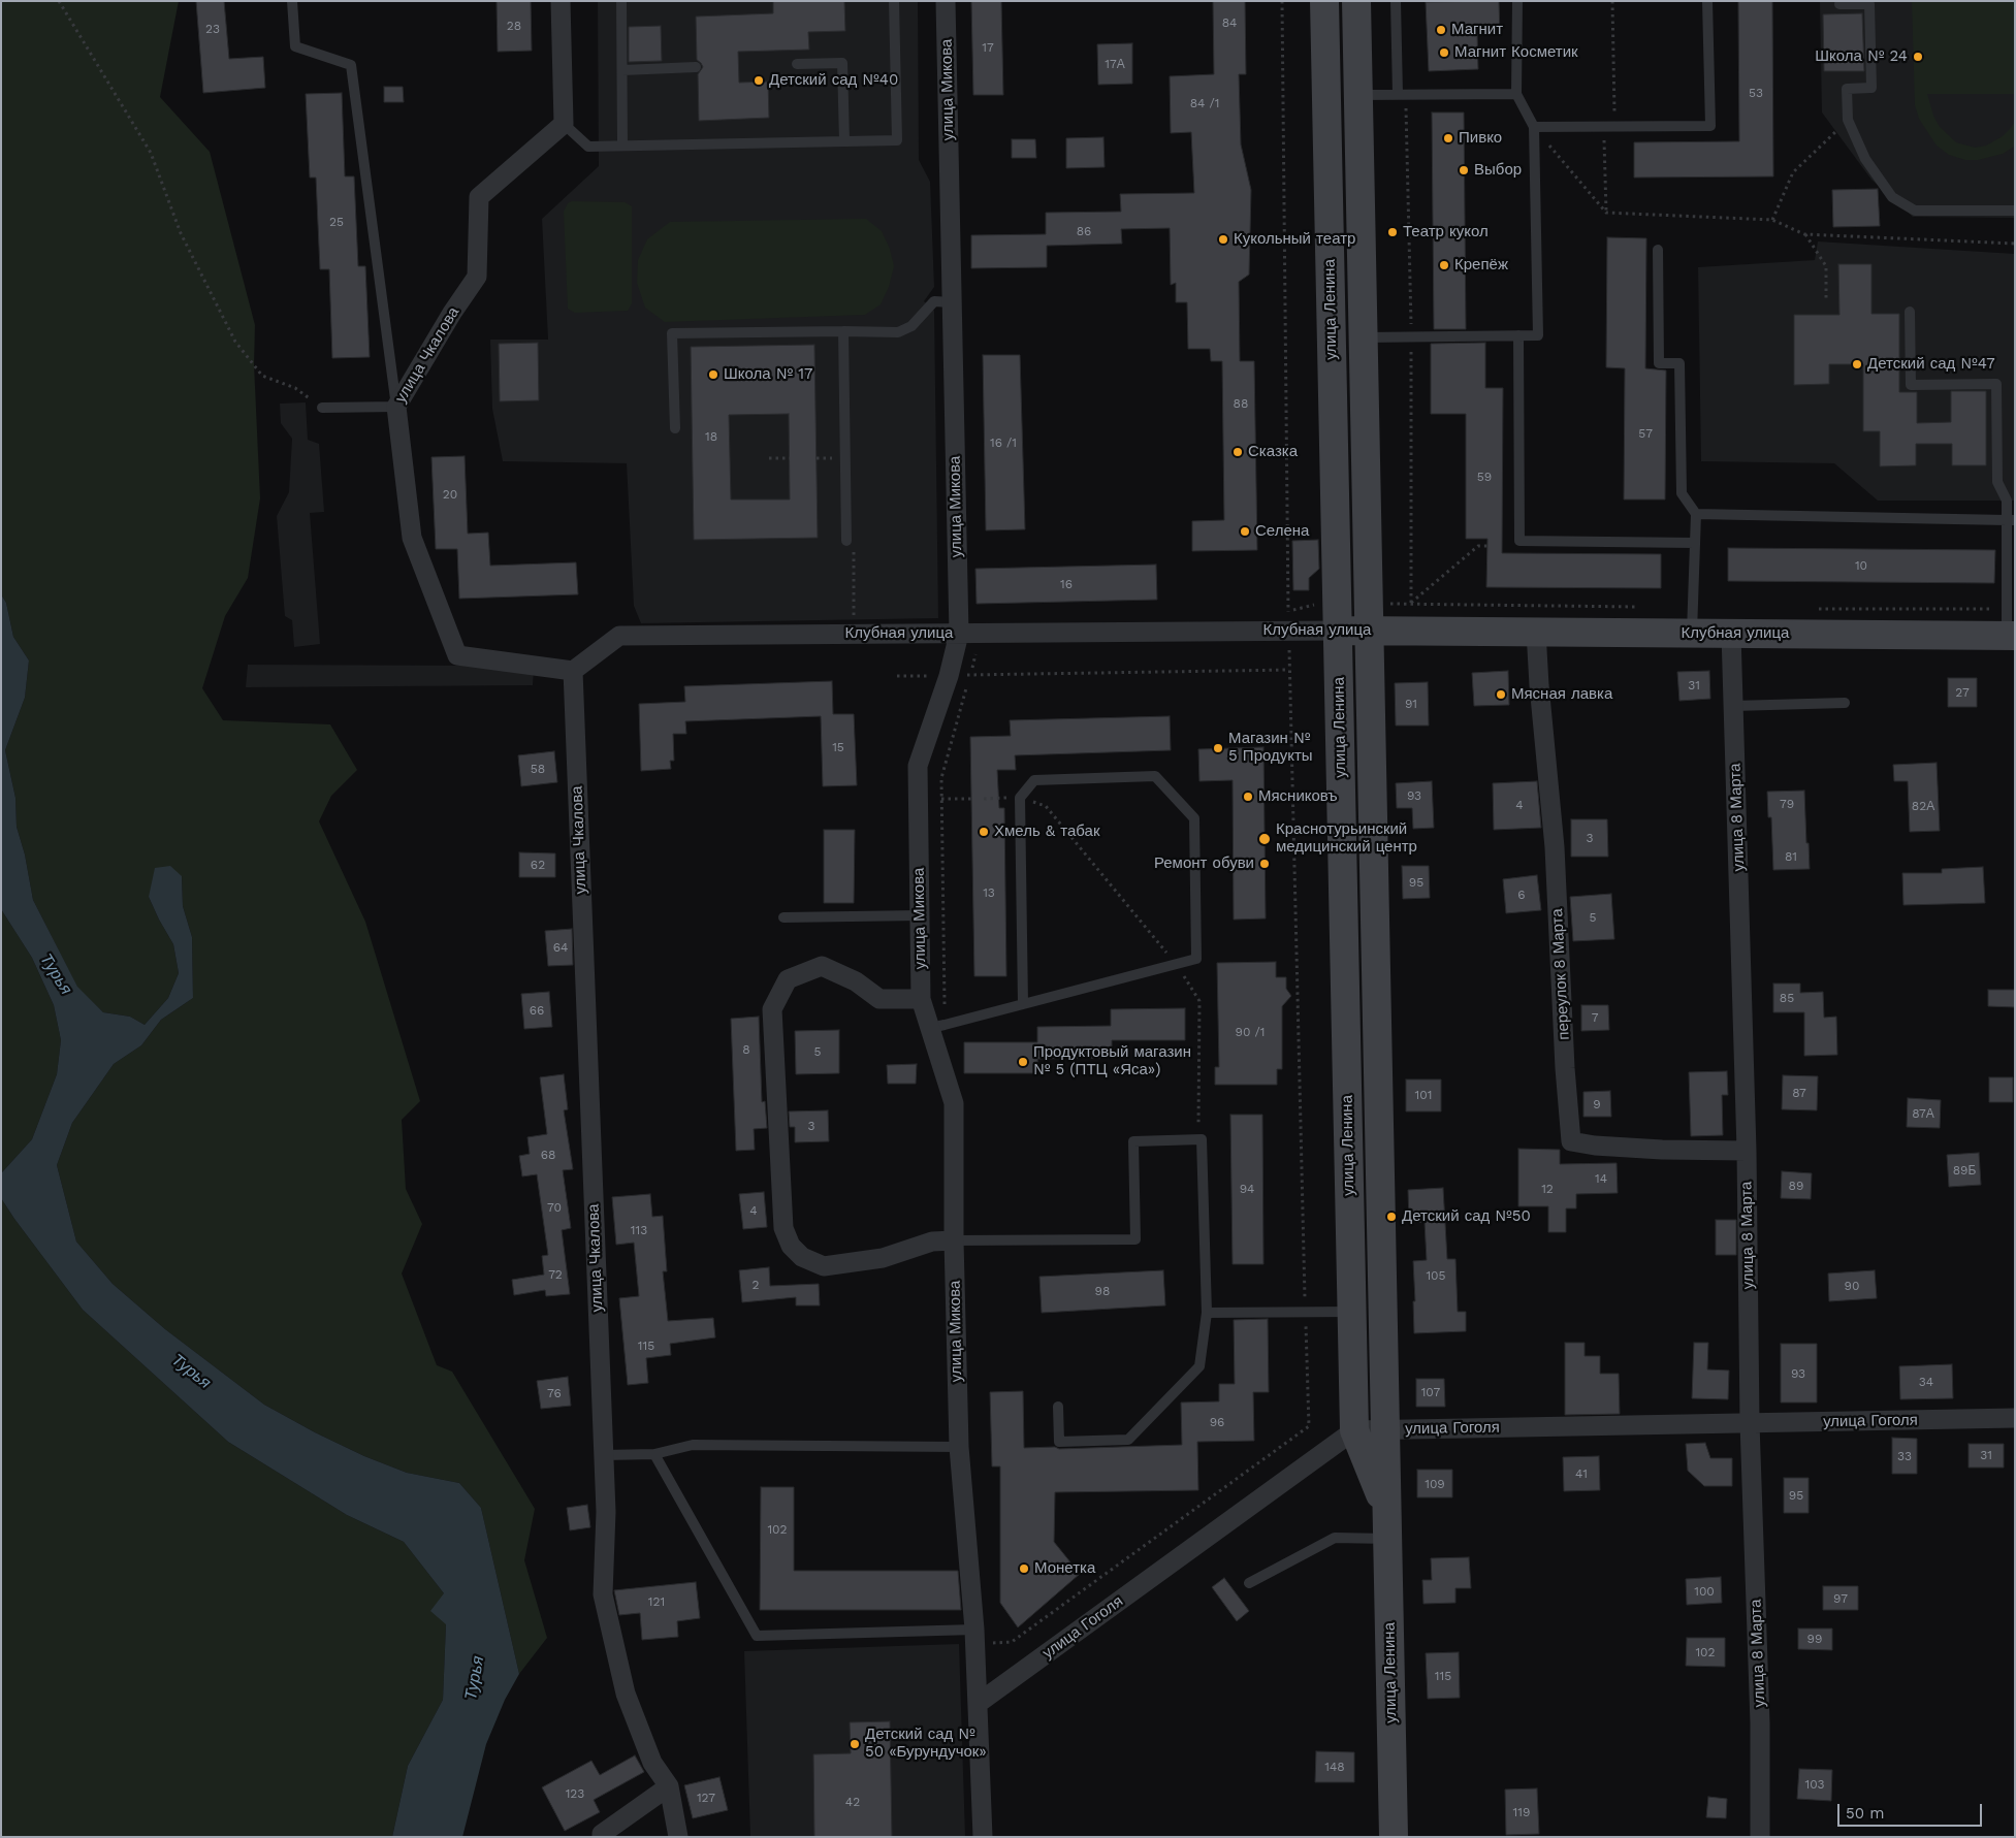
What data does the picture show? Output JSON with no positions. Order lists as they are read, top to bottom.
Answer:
{
  "streets": {
    "main road": ["улица Ленина", "Клубная улица"],
    "street": [
      "улица Микова",
      "улица Чкалова",
      "улица 8 Марта",
      "переулок 8 Марта",
      "улица Гоголя"
    ]
  },
  "crossings": [
    ["улица Микова", "Клубная улица"],
    ["улица Микова", "улица Гоголя"],
    ["улица Ленина", "Клубная улица"],
    ["улица Ленина", "улица Гоголя"],
    ["улица Чкалова", "Клубная улица"],
    ["Клубная улица", "улица 8 Марта"],
    ["Клубная улица", "переулок 8 Марта"],
    ["улица 8 Марта", "переулок 8 Марта"],
    ["улица 8 Марта", "улица Гоголя"]
  ],
  "water": ["Турья"],
  "places": [
    "Магнит",
    "Магнит Косметик",
    "Школа № 24",
    "Детский сад №40",
    "Пивко",
    "Выбор",
    "Театр кукол",
    "Кукольный театр",
    "Крепёж",
    "Детский сад №47",
    "Школа № 17",
    "Сказка",
    "Селена",
    "Мясная лавка",
    "Магазин № 5 Продукты",
    "Мясниковъ",
    "Хмель & табак",
    "Краснотурьинский медицинский центр",
    "Ремонт обуви",
    "Продуктовый магазин № 5 (ПТЦ «Яса»)",
    "Детский сад №50",
    "Монетка",
    "Детский сад № 50 «Бурундучок»"
  ],
  "house_numbers": [
    "84",
    "28",
    "23",
    "17",
    "17А",
    "53",
    "84 /1",
    "25",
    "86",
    "88",
    "57",
    "18",
    "16 /1",
    "59",
    "20",
    "10",
    "16",
    "31",
    "27",
    "91",
    "15",
    "58",
    "93",
    "79",
    "4",
    "82А",
    "3",
    "81",
    "62",
    "95",
    "13",
    "6",
    "5",
    "64",
    "85",
    "66",
    "7",
    "90 /1",
    "8",
    "5",
    "87",
    "101",
    "9",
    "87А",
    "3",
    "68",
    "89Б",
    "14",
    "89",
    "94",
    "12",
    "70",
    "4",
    "113",
    "72",
    "105",
    "2",
    "90",
    "98",
    "115",
    "93",
    "34",
    "107",
    "76",
    "96",
    "31",
    "33",
    "41",
    "109",
    "95",
    "102",
    "100",
    "97",
    "121",
    "99",
    "102",
    "115",
    "148",
    "103",
    "123",
    "127",
    "42",
    "119"
  ],
  "scale_bar": "50 m"
}
